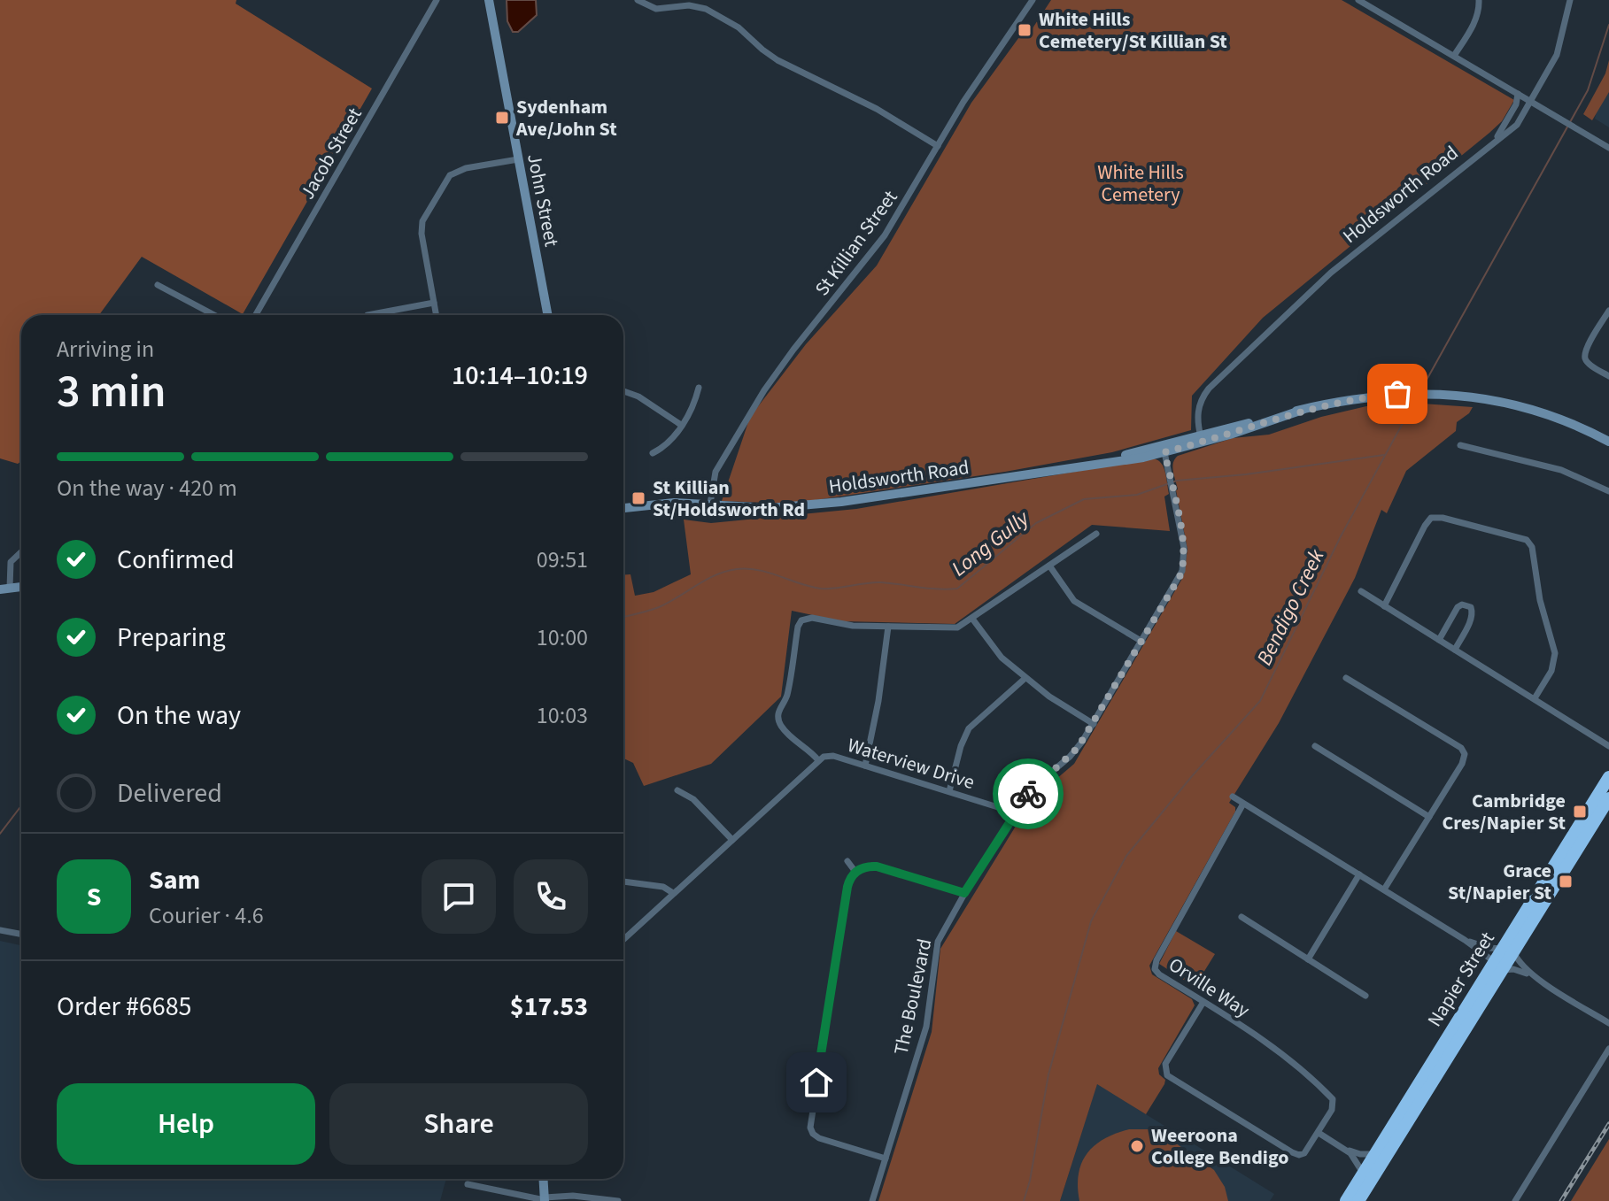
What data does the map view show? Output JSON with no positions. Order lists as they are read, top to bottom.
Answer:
{
  "streets": {
    "highway": ["Napier Street"],
    "main road": ["Holdsworth Road", "John Street"],
    "street": [
      "Jacob Street",
      "St Killian Street",
      "Waterview Drive",
      "Orville Way",
      "The Boulevard"
    ]
  },
  "crossings": [
    ["Holdsworth Road", "St Killian Street"],
    ["Holdsworth Road", "The Boulevard"],
    ["Waterview Drive", "The Boulevard"]
  ],
  "water": ["Long Gully", "Bendigo Creek"],
  "parks": ["White Hills Cemetery"],
  "places": {
    "transit": [
      "White Hills Cemetery/St Killian St",
      "Sydenham Ave/John St",
      "St Killian St/Holdsworth Rd",
      "Cambridge Cres/Napier St",
      "Grace St/Napier St"
    ],
    "other": ["Weeroona College Bendigo"]
  },
  "page": {
    "heading": ["3 min", "Arriving in", "10:14–10:19"],
    "panel": [
      "Sam",
      "Courier · 4.6",
      "Order #6685",
      "$17.53"
    ],
    "bar": "On the way · 420 m",
    "list": [
      ["Confirmed", "09:51"],
      ["Preparing", "10:00"],
      ["On the way", "10:03"],
      "Delivered"
    ],
    "round": "S",
    "buttons": ["Help", "Share"]
  }
}
